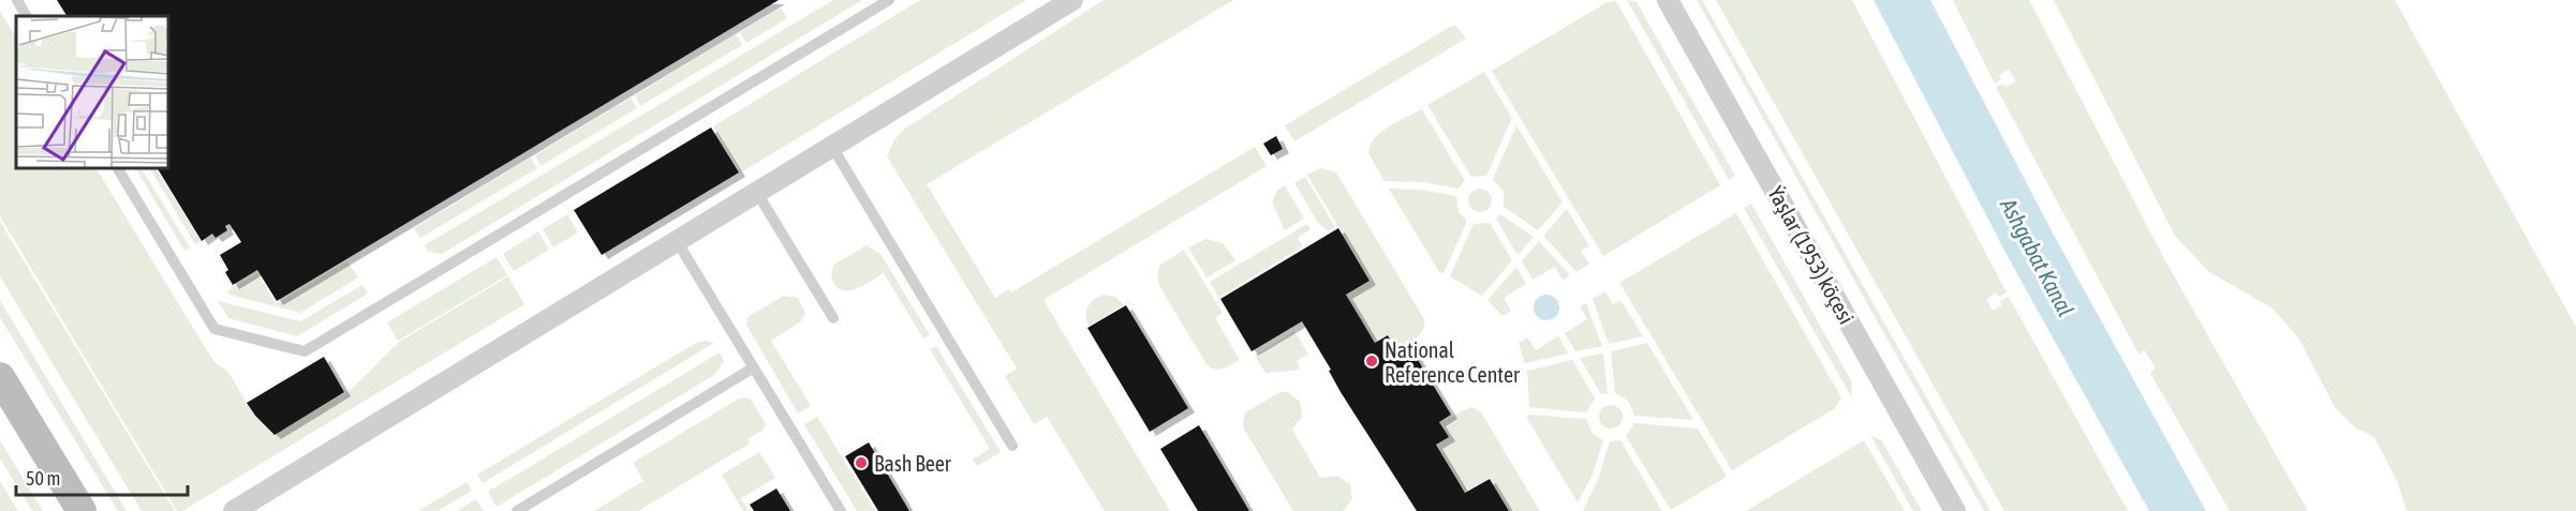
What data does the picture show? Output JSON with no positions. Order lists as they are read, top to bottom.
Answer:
{
  "streets": {
    "street": ["Ýaşlar (1953) köçesi"]
  },
  "water": ["Ashgabat Kanal"],
  "places": ["National Reference Center", "Bash Beer"],
  "scale_bar": "50 m"
}
